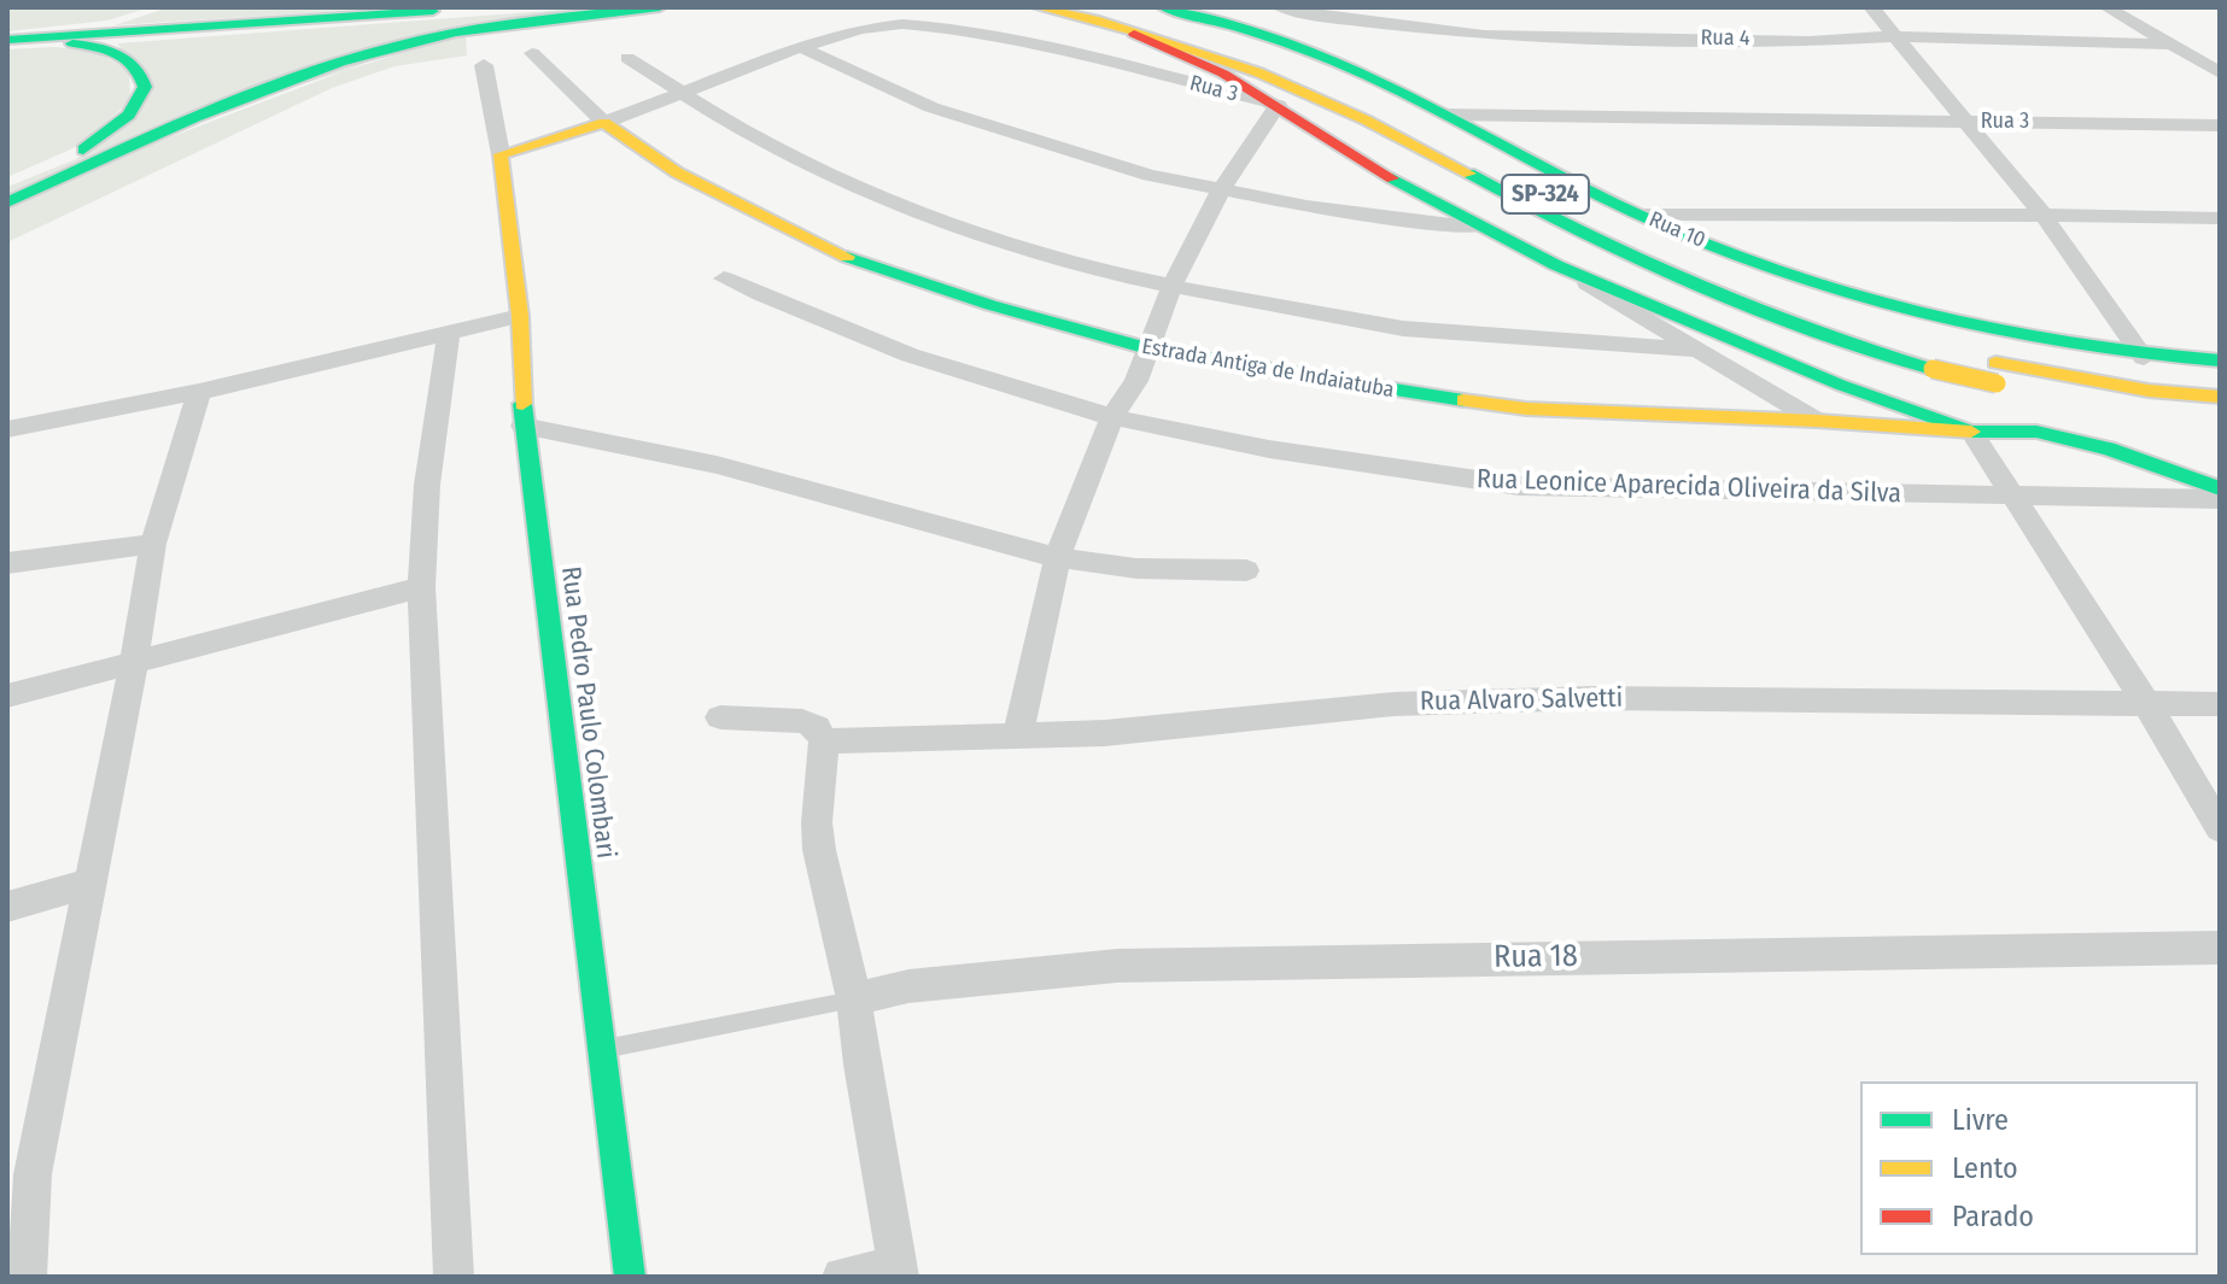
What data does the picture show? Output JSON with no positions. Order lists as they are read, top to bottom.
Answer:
{
  "streets": {
    "main road": [
      "Rua 3",
      "SP-324",
      "Rua 10",
      "Estrada Antiga de Indaiatuba",
      "Rua Pedro Paulo Colombari"
    ],
    "street": [
      "Rua 4",
      "Rua Leonice Aparecida Oliveira da Silva",
      "Rua Alvaro Salvetti",
      "Rua 18"
    ]
  },
  "crossings": [
    ["Rua 3", "Rua 10"],
    ["Rua 3", "Estrada Antiga de Indaiatuba"]
  ],
  "legend": ["Livre", "Lento", "Parado"]
}
